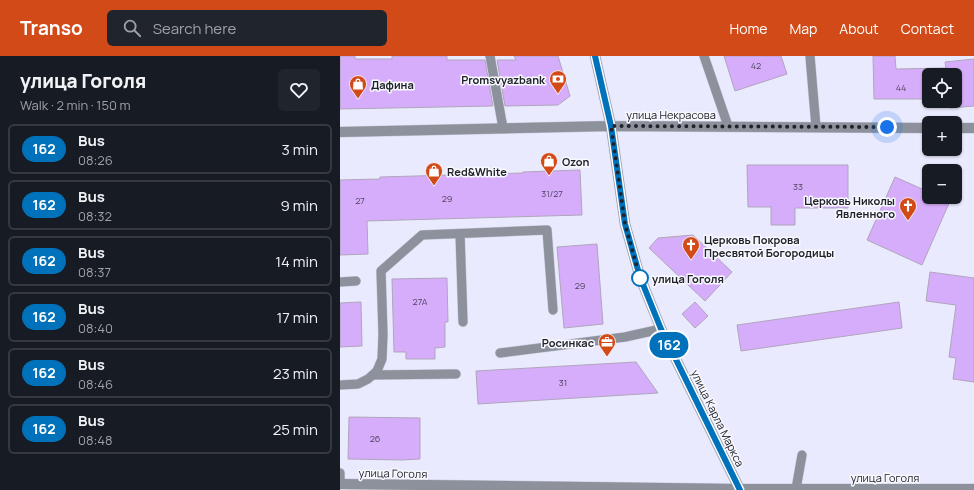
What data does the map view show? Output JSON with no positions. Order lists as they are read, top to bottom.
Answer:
{
  "streets": {
    "street": ["улица Некрасова", "улица Карла Маркса", "улица Гоголя"]
  },
  "crossings": [
    ["улица Некрасова", "улица Карла Маркса"],
    ["улица Карла Маркса", "улица Гоголя"]
  ],
  "places": {
    "bank": ["Promsvyazbank"],
    "shop": ["Дафина", "Ozon", "Red&White"],
    "church": ["Церковь Николы Явленного", "Церковь Покрова Пресвятой Богородицы"],
    "other": ["улица Гоголя"],
    "office": ["Росинкас"]
  },
  "lines": ["bus line 162"],
  "house_numbers": [
    "42",
    "44",
    "33",
    "31/27",
    "29",
    "27",
    "29",
    "27А",
    "31",
    "26"
  ],
  "page": {
    "header": "Transo",
    "search": "Search here",
    "nav": [
      "Home",
      "Map",
      "About",
      "Contact"
    ],
    "heading": ["улица Гоголя", "Walk · 2 min · 150 m"],
    "on_map": "162",
    "map_buttons": ["+", "−"],
    "list": [
      {
        "mark": "162",
        "name": "Bus",
        "note": "08:26",
        "value": "3 min"
      },
      {
        "mark": "162",
        "name": "Bus",
        "note": "08:32",
        "value": "9 min"
      },
      {
        "mark": "162",
        "name": "Bus",
        "note": "08:37",
        "value": "14 min"
      },
      {
        "mark": "162",
        "name": "Bus",
        "note": "08:40",
        "value": "17 min"
      },
      {
        "mark": "162",
        "name": "Bus",
        "note": "08:46",
        "value": "23 min"
      },
      {
        "mark": "162",
        "name": "Bus",
        "note": "08:48",
        "value": "25 min"
      }
    ]
  }
}
